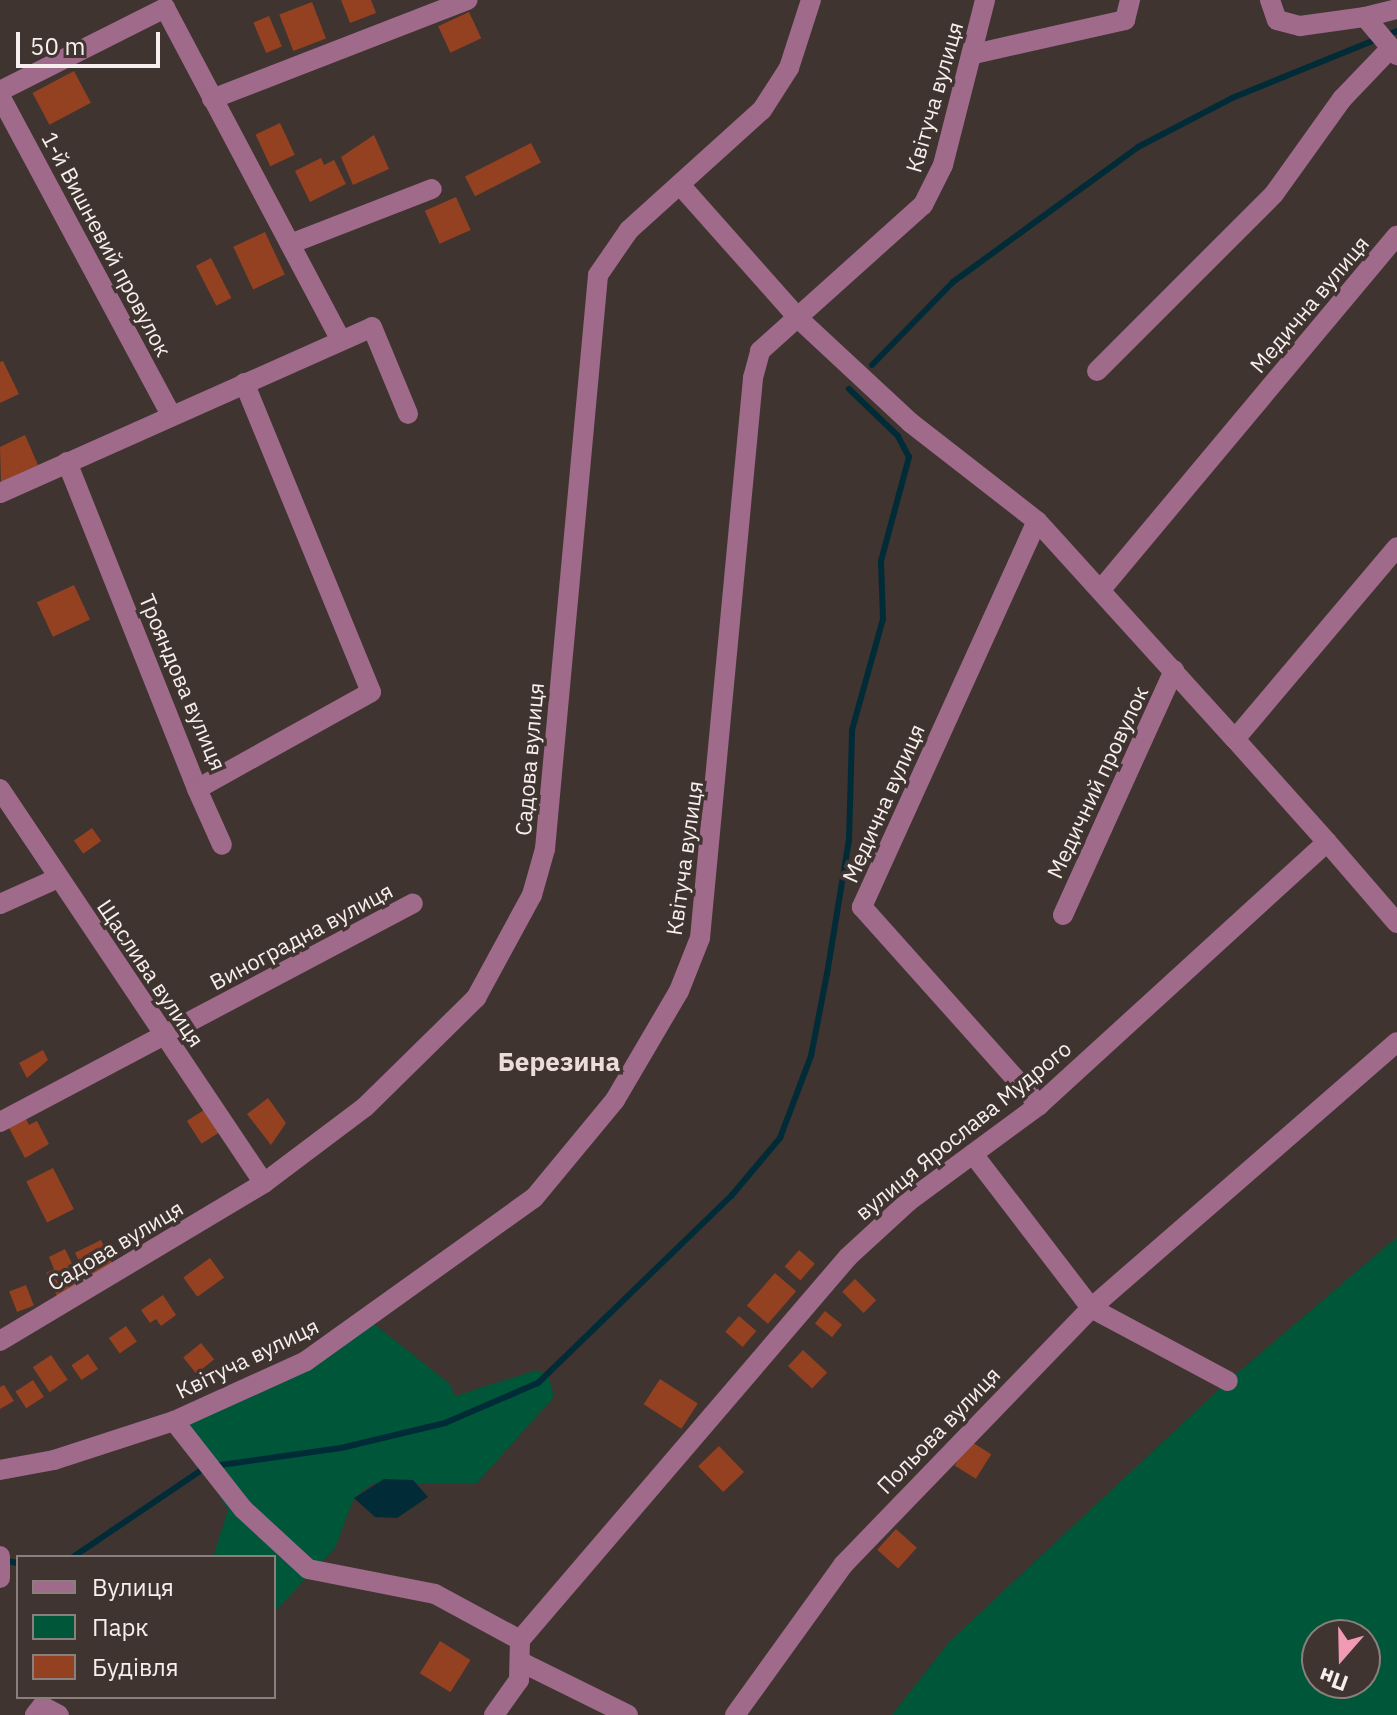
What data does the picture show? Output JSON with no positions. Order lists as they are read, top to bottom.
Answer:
{
  "streets": {
    "street": [
      "Квітуча вулиця",
      "1-й Вишневий провулок",
      "Медична вулиця",
      "Трояндова вулиця",
      "Садова вулиця",
      "Медичний провулок",
      "Виноградна вулиця",
      "Щаслива вулиця",
      "вулиця Ярослава Мудрого",
      "Польова вулиця"
    ]
  },
  "crossings": [
    ["Медична вулиця", "вулиця Ярослава Мудрого"],
    ["Садова вулиця", "Щаслива вулиця"],
    ["Виноградна вулиця", "Щаслива вулиця"]
  ],
  "districts": ["Березина"],
  "legend": ["Вулиця", "Парк", "Будівля"],
  "scale_bar": "50 m",
  "north": "bottom"
}
